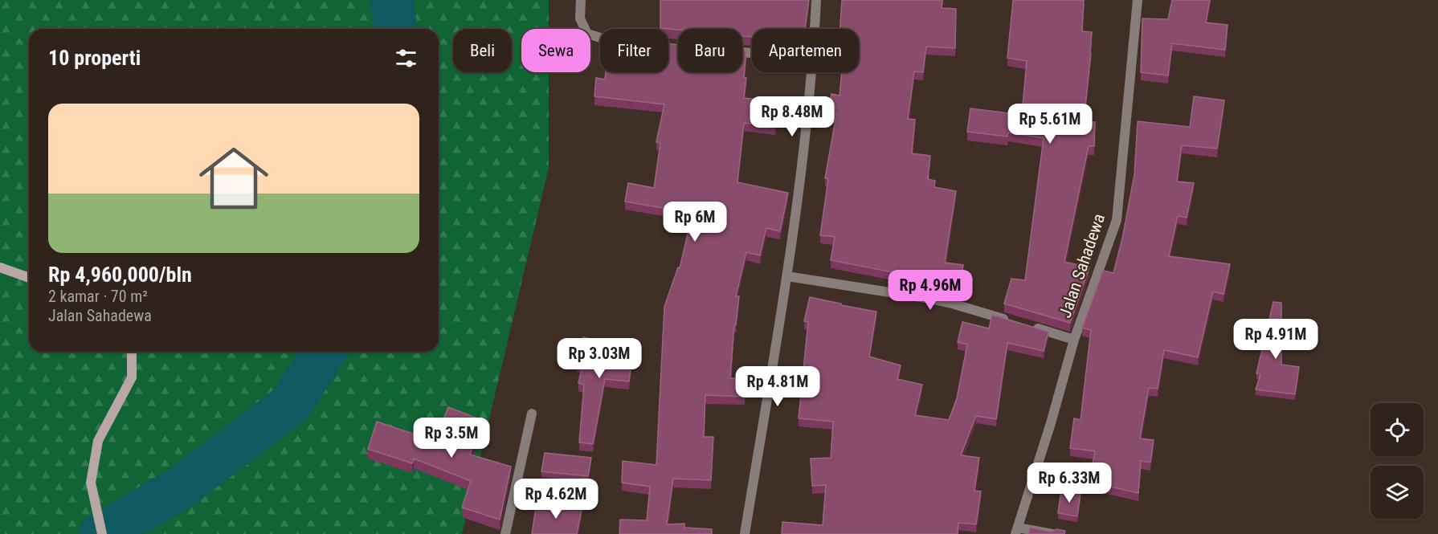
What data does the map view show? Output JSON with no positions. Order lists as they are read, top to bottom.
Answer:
{
  "streets": {
    "street": ["Jalan Sahadewa"]
  },
  "page": {
    "chip": [
      "Beli",
      "Sewa",
      "Filter",
      "Baru",
      "Apartemen"
    ],
    "heading": "10 properti",
    "list": [
      {
        "name": "Rp 4,960,000/bln",
        "note": "2 kamar · 70 m² · Jalan Sahadewa"
      }
    ],
    "price": [
      "Rp 8.48M",
      "Rp 5.61M",
      "Rp 6M",
      "Rp 4.96M",
      "Rp 4.91M",
      "Rp 3.03M",
      "Rp 4.81M",
      "Rp 3.5M",
      "Rp 6.33M",
      "Rp 4.62M"
    ]
  }
}
